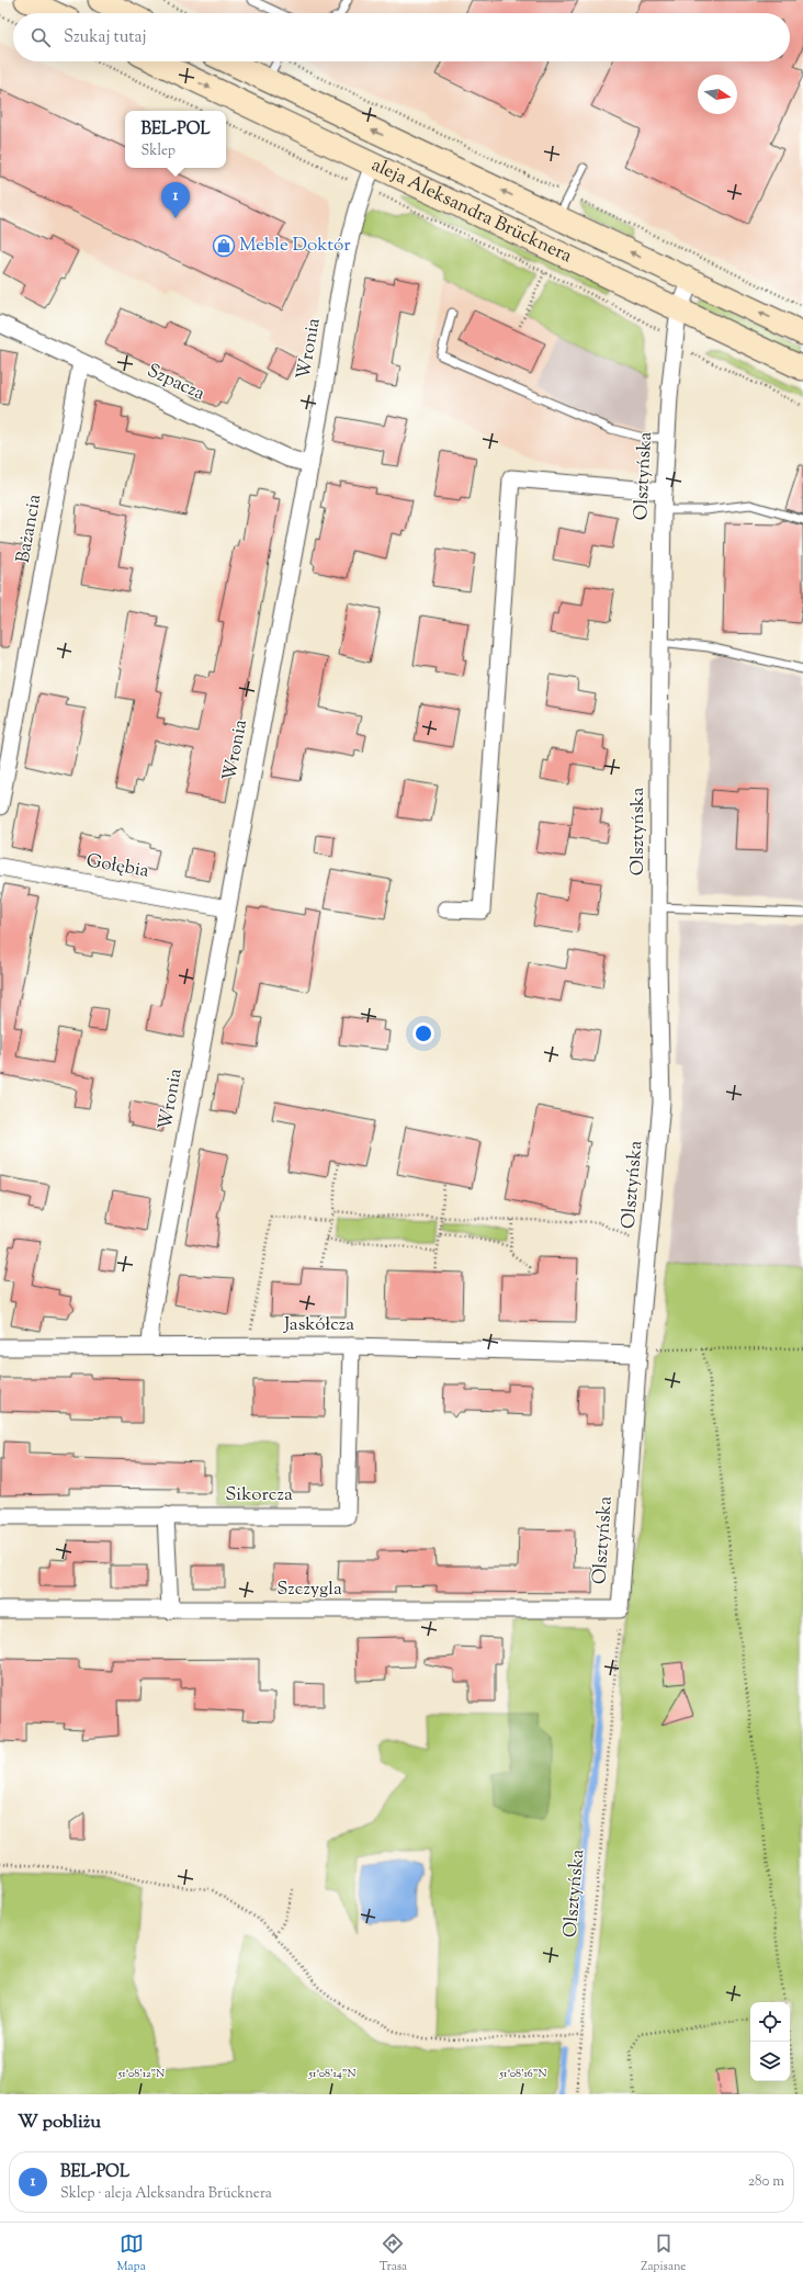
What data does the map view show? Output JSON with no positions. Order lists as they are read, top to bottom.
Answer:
{
  "streets": {
    "main road": ["aleja Aleksandra Brücknera"],
    "street": [
      "Wronia",
      "Szpacza",
      "Olsztyńska",
      "Bażancia",
      "Gołębia",
      "Jaskółcza",
      "Sikorcza",
      "Szczygla"
    ]
  },
  "crossings": [
    ["aleja Aleksandra Brücknera", "Wronia"],
    ["aleja Aleksandra Brücknera", "Olsztyńska"],
    ["Wronia", "Szpacza"],
    ["Wronia", "Gołębia"],
    ["Wronia", "Jaskółcza"],
    ["Szpacza", "Bażancia"],
    ["Olsztyńska", "Jaskółcza"],
    ["Olsztyńska", "Szczygla"],
    ["Jaskółcza", "Sikorcza"]
  ],
  "places": {
    "shop": ["Meble Doktór"]
  },
  "north": "right",
  "page": {
    "search": "Szukaj tutaj",
    "popup": ["BEL-POL", "Sklep"],
    "pins": "1",
    "heading": "W pobliżu",
    "list": [
      {
        "mark": "1",
        "name": "BEL-POL",
        "note": "Sklep · aleja Aleksandra Brücknera",
        "value": "280 m"
      }
    ],
    "nav": ["Mapa", "Trasa", "Zapisane"]
  },
  "coordinates": ["51°08'12\"N", "51°08'14\"N", "51°08'16\"N"]
}
